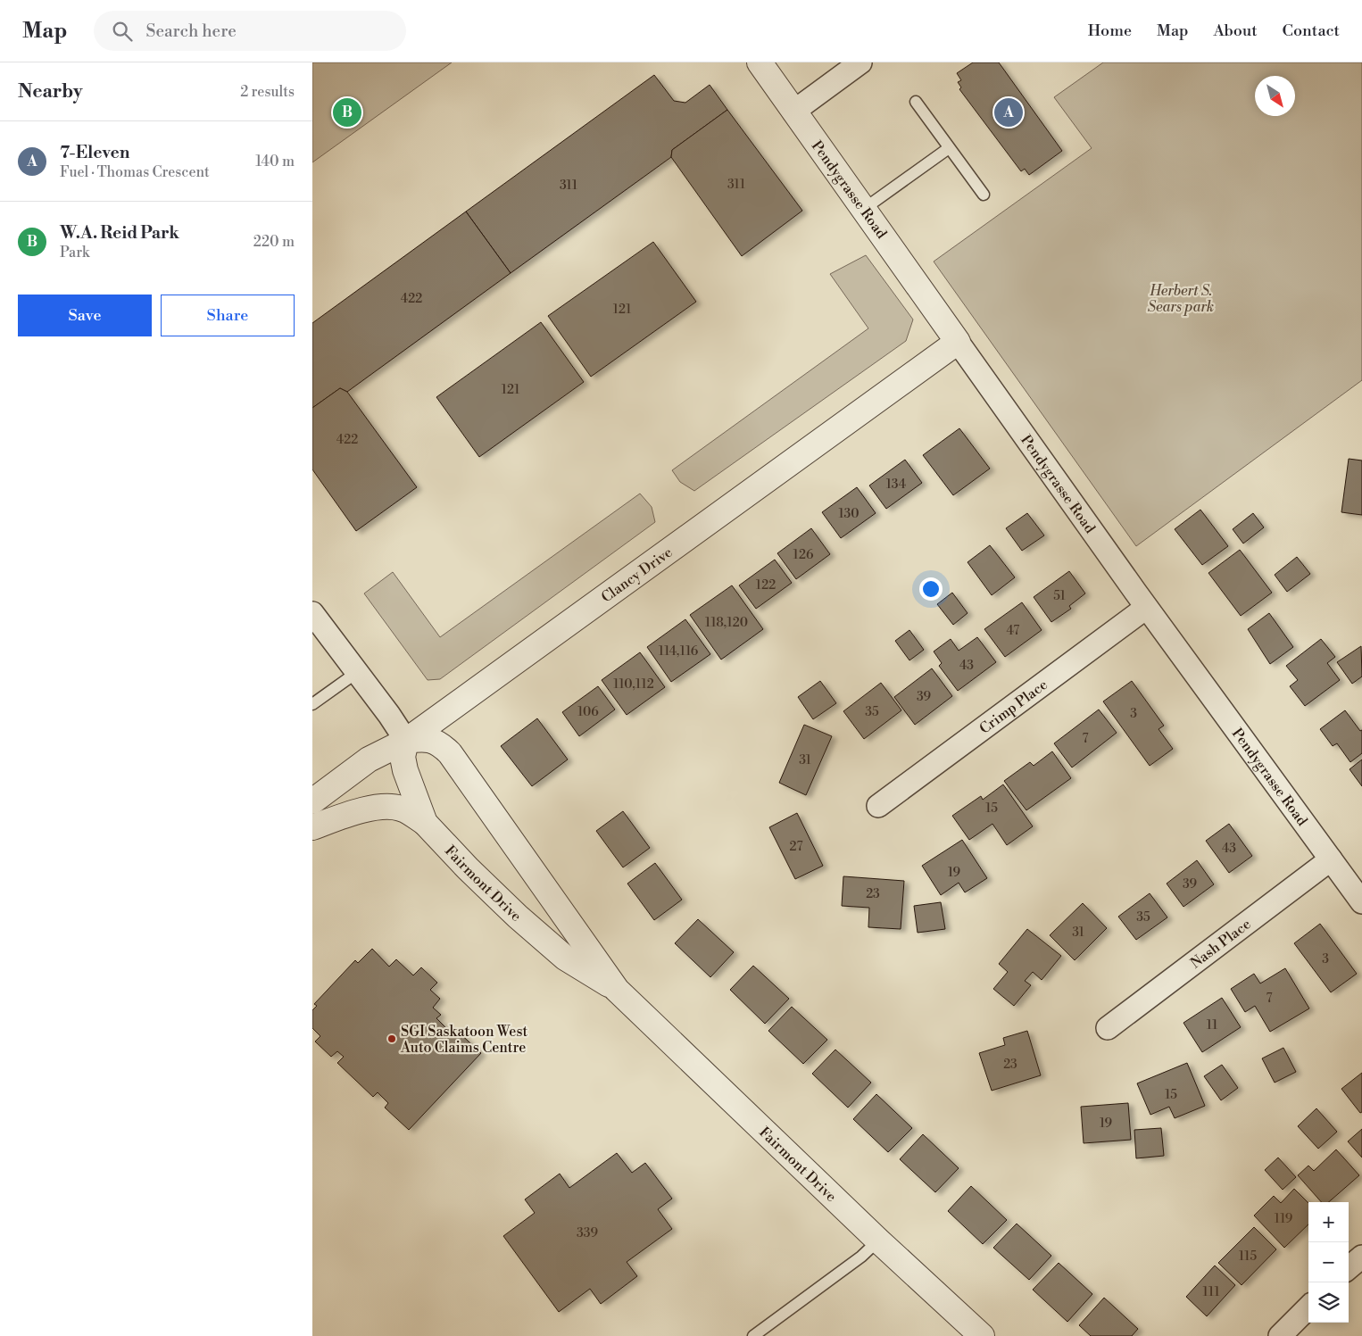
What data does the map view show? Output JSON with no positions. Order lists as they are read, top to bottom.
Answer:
{
  "streets": {
    "street": [
      "Pendygrasse Road",
      "Clancy Drive",
      "Crimp Place",
      "Fairmont Drive",
      "Nash Place"
    ]
  },
  "crossings": [
    ["Pendygrasse Road", "Clancy Drive"],
    ["Pendygrasse Road", "Crimp Place"],
    ["Pendygrasse Road", "Nash Place"],
    ["Clancy Drive", "Fairmont Drive"]
  ],
  "parks": ["Herbert S. Sears park"],
  "places": ["SGI Saskatoon West Auto Claims Centre"],
  "house_numbers": [
    "311",
    "311",
    "422",
    "121",
    "121",
    "422",
    "134",
    "130",
    "126",
    "122",
    "51",
    "118,120",
    "47",
    "114,116",
    "43",
    "110,112",
    "39",
    "106",
    "35",
    "3",
    "7",
    "31",
    "15",
    "27",
    "43",
    "19",
    "39",
    "23",
    "35",
    "31",
    "3",
    "7",
    "11",
    "23",
    "15",
    "19",
    "119",
    "339",
    "115",
    "111"
  ],
  "north": "bottom right",
  "page": {
    "header": "Map",
    "search": "Search here",
    "nav": [
      "Home",
      "Map",
      "About",
      "Contact"
    ],
    "heading": ["Nearby", "2 results"],
    "pins": ["A", "B"],
    "list": [
      {
        "mark": "A",
        "name": "7-Eleven",
        "note": "Fuel · Thomas Crescent",
        "value": "140 m"
      },
      {
        "mark": "B",
        "name": "W.A. Reid Park",
        "note": "Park",
        "value": "220 m"
      }
    ],
    "buttons": ["Save", "Share"],
    "map_buttons": ["+", "−"]
  }
}
